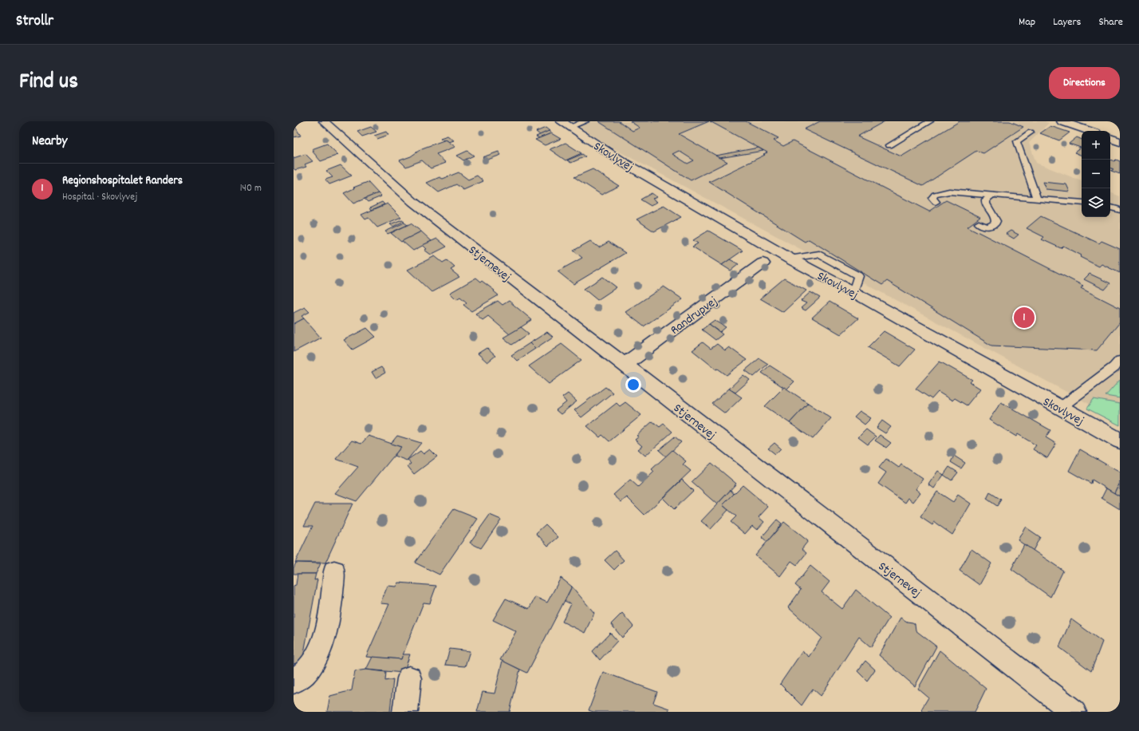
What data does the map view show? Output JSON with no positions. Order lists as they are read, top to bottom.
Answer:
{
  "streets": {
    "street": ["Skovlyvej", "Stjernevej", "Randrupvej"]
  },
  "crossings": [
    ["Stjernevej", "Randrupvej"]
  ],
  "page": {
    "header": "Strollr",
    "nav": ["Map", "Layers", "Share"],
    "title": "Find us",
    "buttons": "Directions",
    "heading": "Nearby",
    "map_buttons": ["+", "−"],
    "list": [
      {
        "mark": "1",
        "name": "Regionshospitalet Randers",
        "note": "Hospital · Skovlyvej",
        "value": "140 m"
      }
    ],
    "pins": "1"
  }
}
